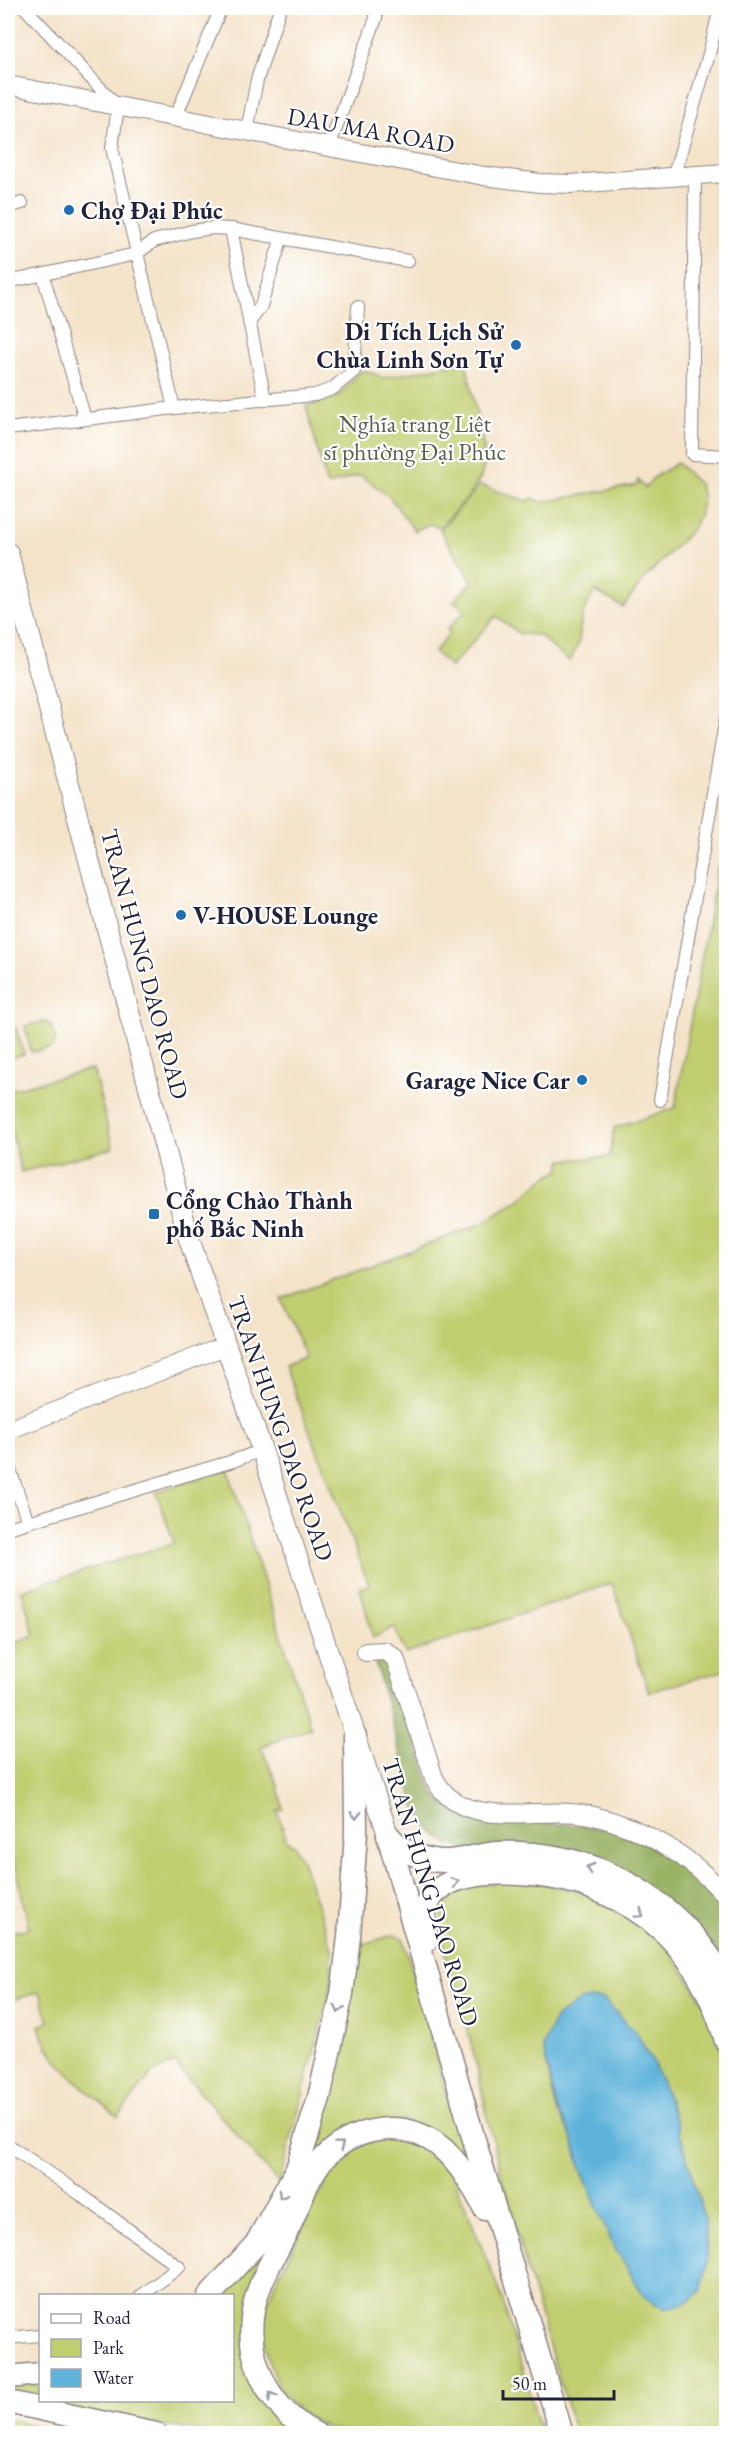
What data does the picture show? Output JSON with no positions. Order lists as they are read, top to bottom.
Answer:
{
  "streets": {
    "highway": ["TRAN HUNG DAO ROAD"],
    "street": ["DAU MA ROAD"]
  },
  "parks": ["Nghĩa trang Liệt sĩ phường Đại Phúc"],
  "places": {
    "other": [
      "Chợ Đại Phúc",
      "Di Tích Lịch Sử Chùa Linh Sơn Tự",
      "V-HOUSE Lounge",
      "Garage Nice Car"
    ],
    "transit": ["Cổng Chào Thành phố Bắc Ninh"]
  },
  "legend": ["Road", "Park", "Water"],
  "scale_bar": "50 m"
}
